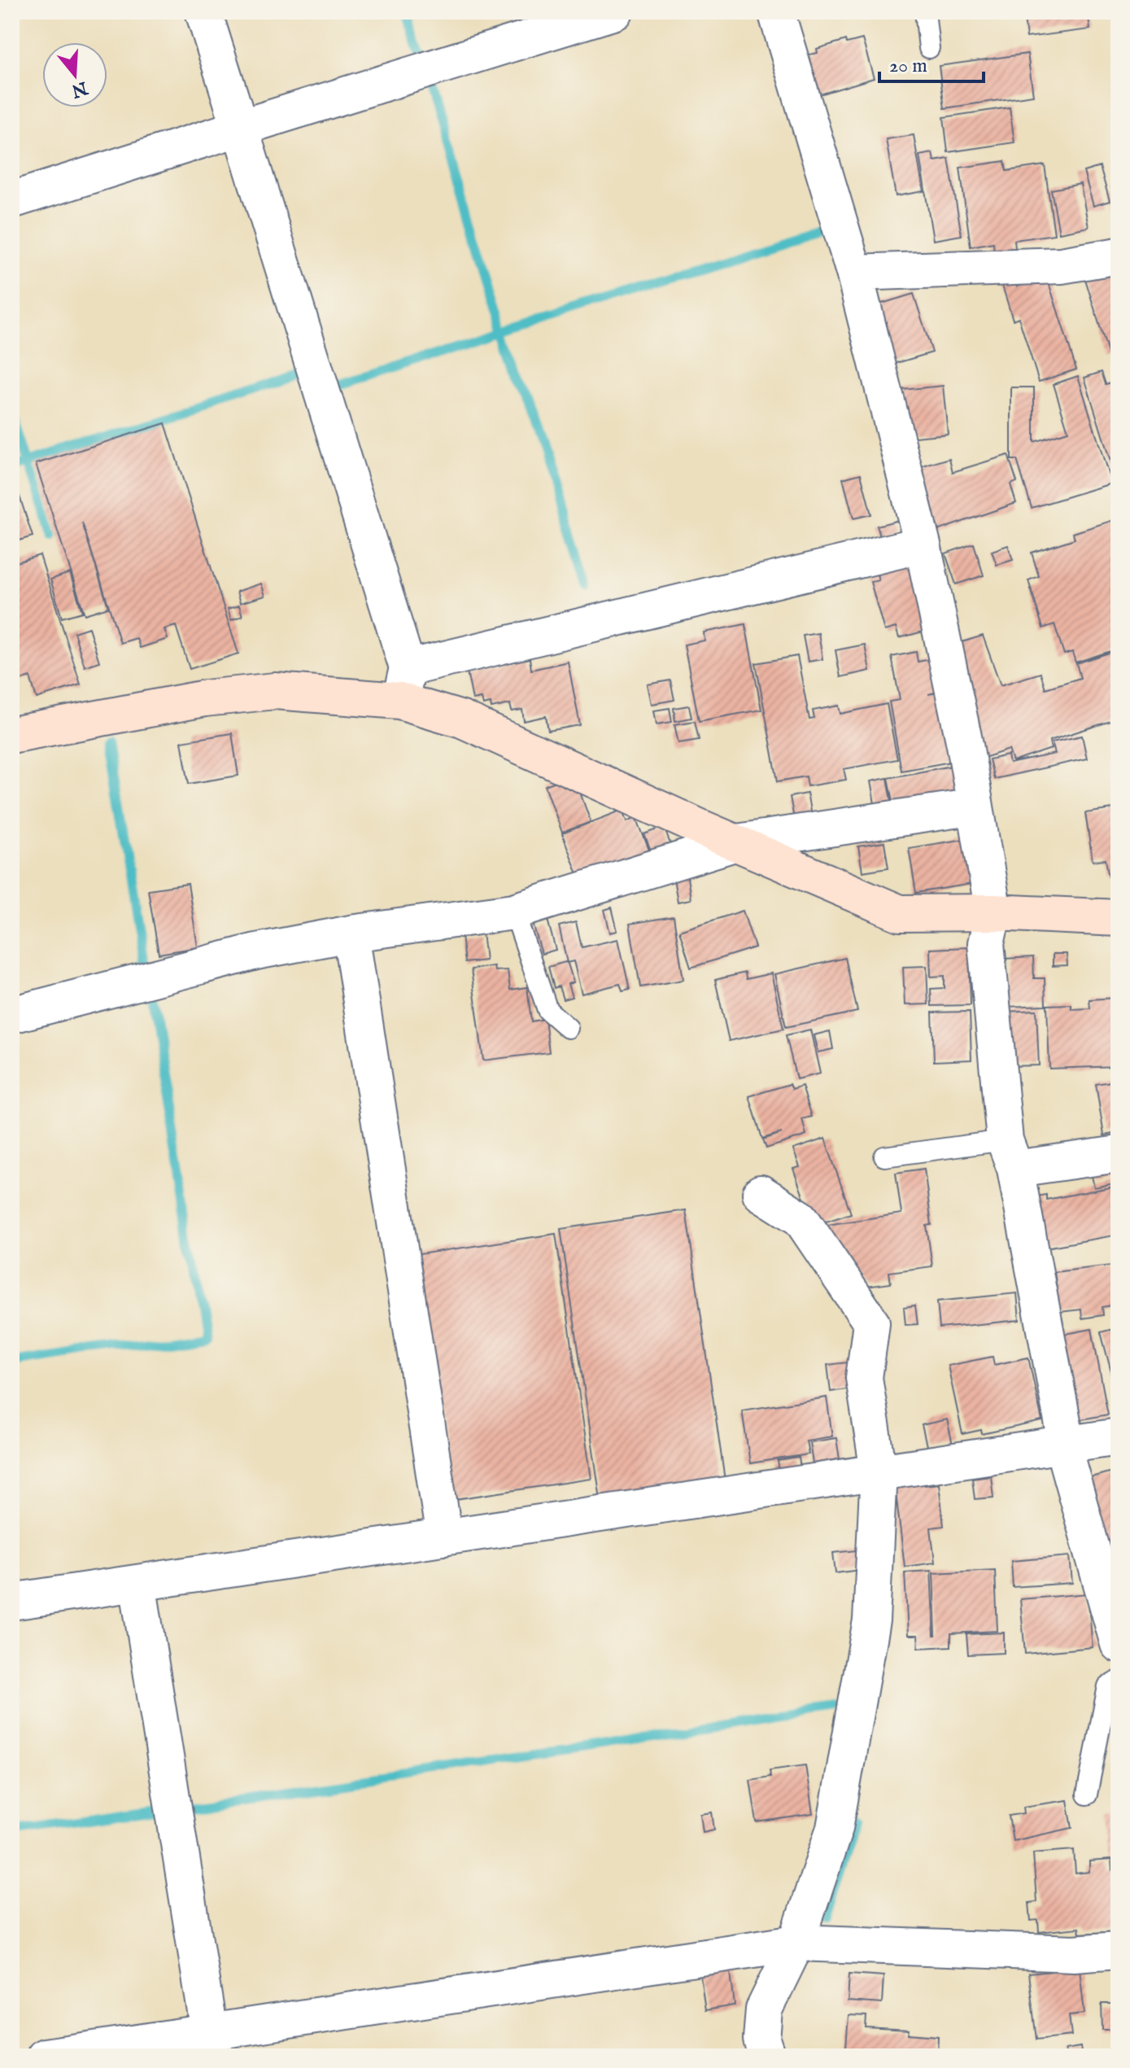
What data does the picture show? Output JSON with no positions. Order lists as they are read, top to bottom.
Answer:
{
  "scale_bar": "20 m",
  "north": "bottom"
}
